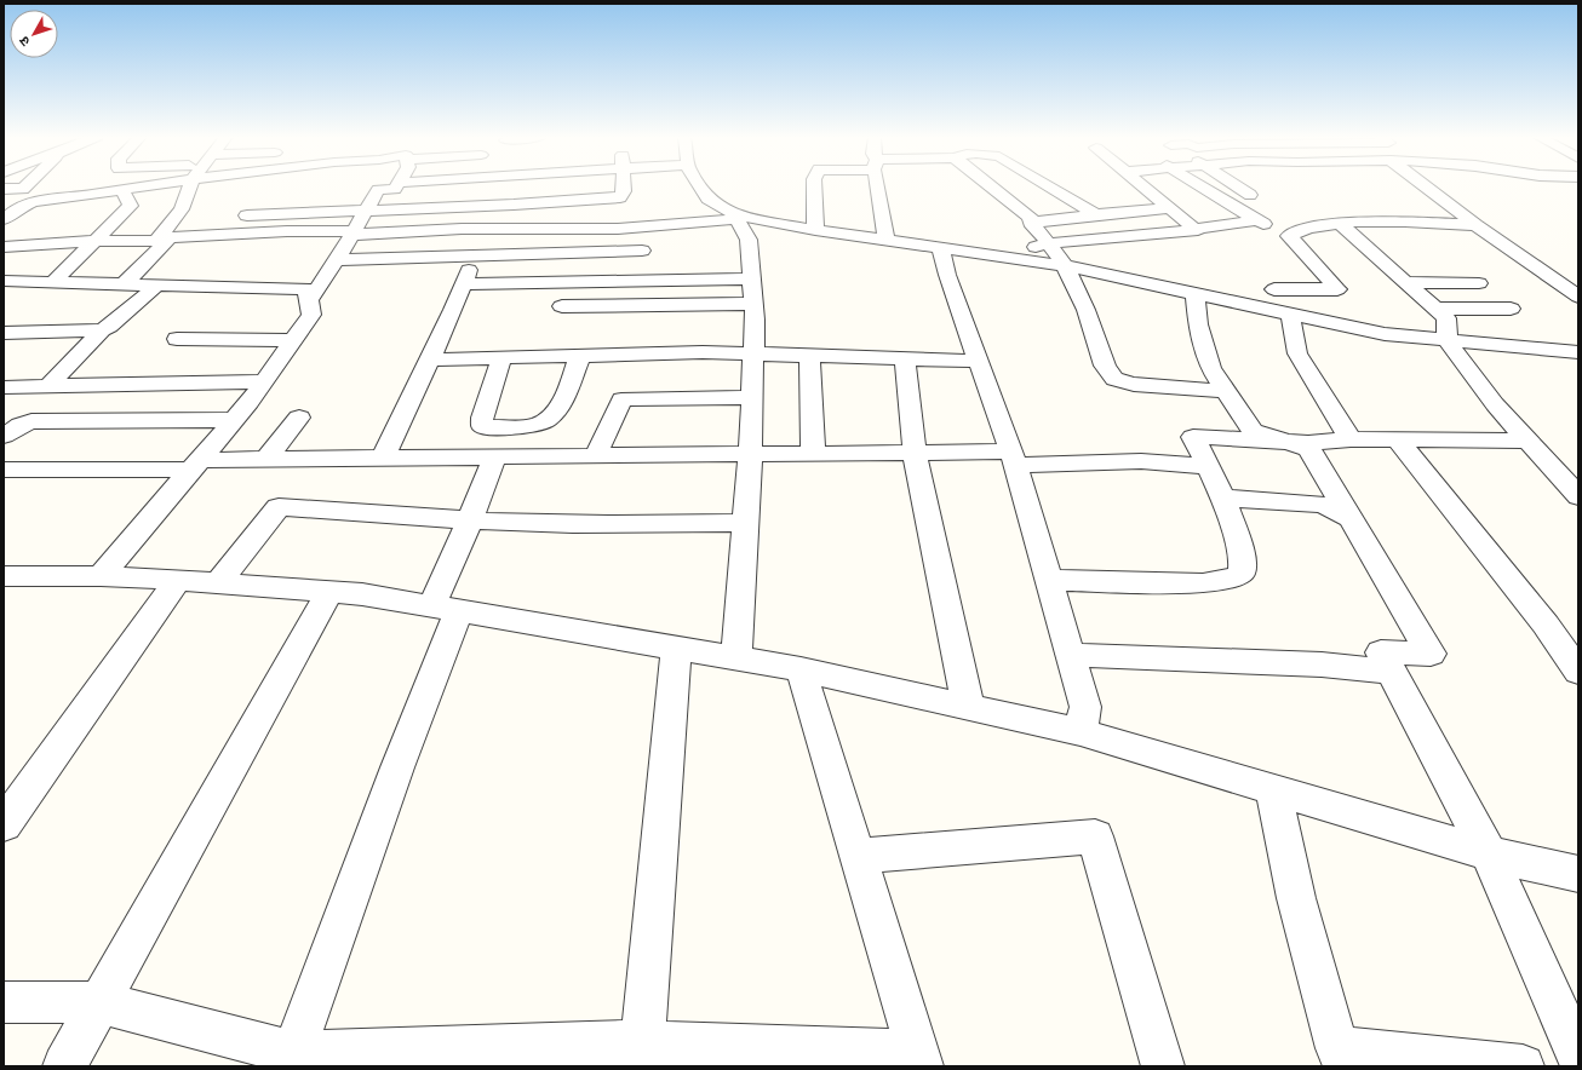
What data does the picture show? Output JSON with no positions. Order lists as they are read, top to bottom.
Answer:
{
  "north": "bottom left"
}
